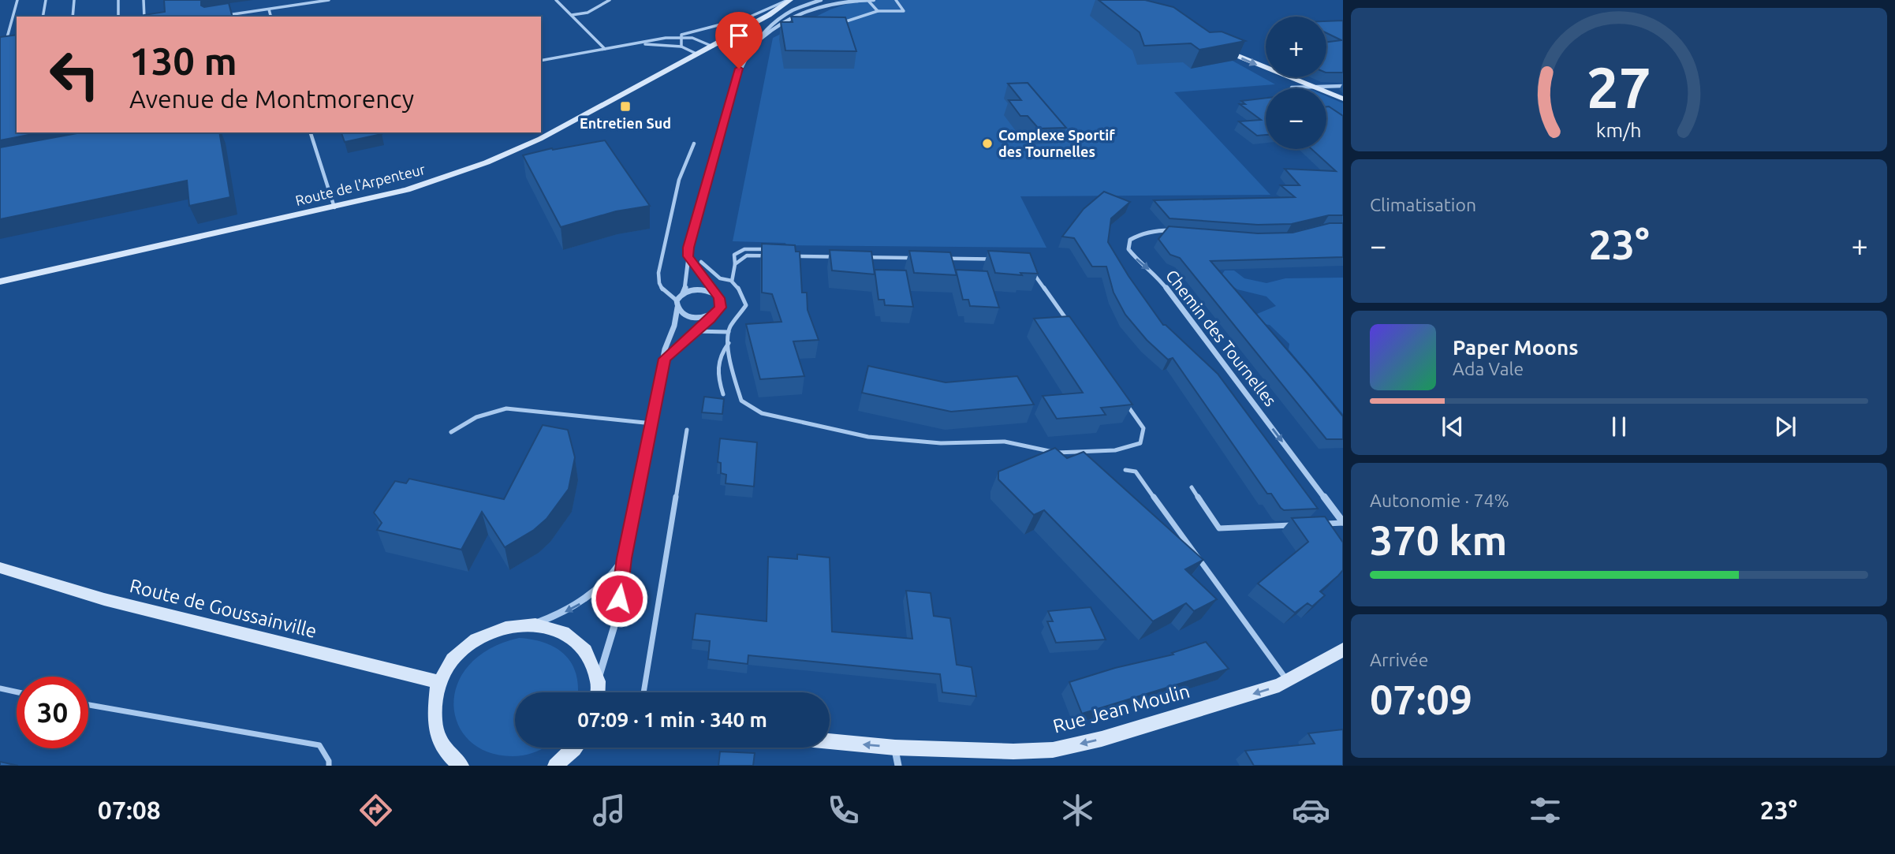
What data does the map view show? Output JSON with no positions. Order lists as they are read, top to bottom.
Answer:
{
  "streets": {
    "main road": ["Route de l'Arpenteur", "Route de Goussainville", "Rue Jean Moulin"],
    "street": ["Chemin des Tournelles"]
  },
  "one_way": ["Chemin des Tournelles", "Rue Jean Moulin"],
  "places": {
    "transit": ["Entretien Sud"],
    "other": ["Complexe Sportif des Tournelles"]
  },
  "page": {
    "map_buttons": ["+", "−"],
    "turn": ["130 m", "Avenue de Montmorency"],
    "tile": [
      "Climatisation",
      ["Autonomie · 74%", "370 km"],
      ["Arrivée", "07:09"]
    ],
    "heat": ["−", "23°", "+"],
    "song": ["Paper Moons", "Ada Vale"],
    "limit": "30",
    "trip": "07:09 · 1 min · 340 m",
    "tabs": ["07:08", "23°"],
    "gauge": ["27", "km/h"]
  }
}
